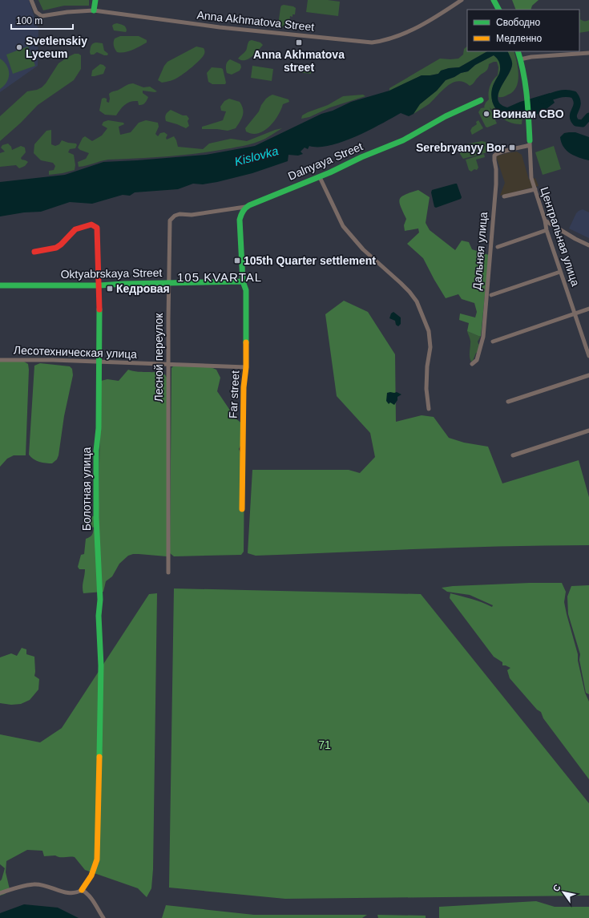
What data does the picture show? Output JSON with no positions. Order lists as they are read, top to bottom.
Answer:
{
  "streets": {
    "street": [
      "Anna Akhmatova Street",
      "Dalnyaya Street",
      "Центральная улица",
      "Дальняя улица",
      "Oktyabrskaya Street",
      "Лесотехническая улица",
      "Лесной переулок",
      "Far street",
      "Болотная улица"
    ]
  },
  "crossings": [
    ["Dalnyaya Street", "Лесной переулок"],
    ["Центральная улица", "Дальняя улица"],
    ["Oktyabrskaya Street", "Лесной переулок"],
    ["Oktyabrskaya Street", "Far street"],
    ["Oktyabrskaya Street", "Болотная улица"],
    ["Лесотехническая улица", "Лесной переулок"],
    ["Лесотехническая улица", "Far street"],
    ["Лесотехническая улица", "Болотная улица"]
  ],
  "districts": ["105 KVARTAL"],
  "water": ["Kislovka"],
  "parks": ["71"],
  "places": {
    "transit": [
      "Anna Akhmatova street",
      "Serebryanyy Bor",
      "105th Quarter settlement",
      "Кедровая"
    ],
    "other": ["Svetlenskiy Lyceum", "Воинам СВО"]
  },
  "legend": ["Свободно", "Медленно"],
  "scale_bar": "100 m",
  "north": "top left"
}
